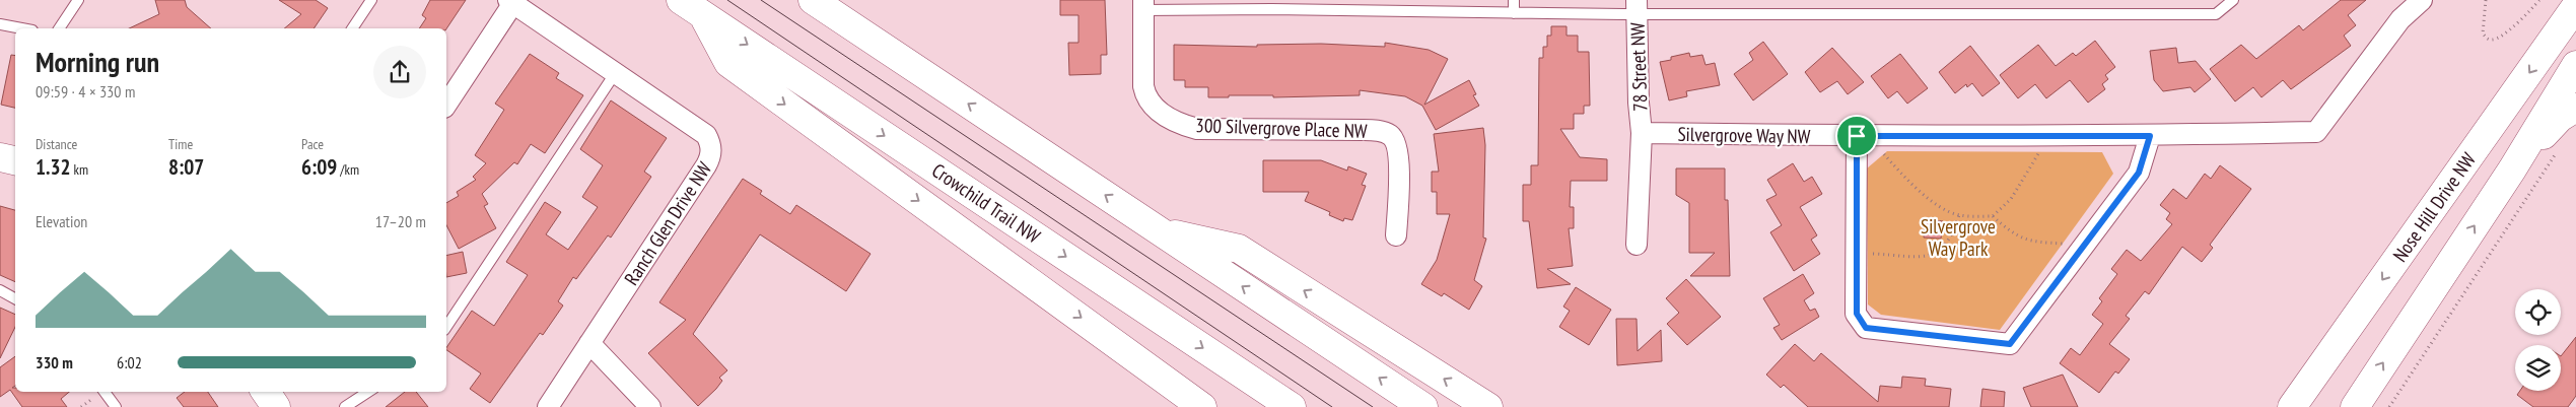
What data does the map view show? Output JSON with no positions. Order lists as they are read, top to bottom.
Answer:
{
  "streets": {
    "main road": ["Crowchild Trail NW", "Nose Hill Drive NW"],
    "street": [
      "78 Street NW",
      "300 Silvergrove Place NW",
      "Silvergrove Way NW",
      "Ranch Glen Drive NW"
    ]
  },
  "crossings": [
    ["78 Street NW", "Silvergrove Way NW"]
  ],
  "parks": ["Silvergrove Way Park"],
  "page": {
    "heading": ["Morning run", "09:59 · 4 × 330 m"],
    "stats": [
      ["Distance", "1.32 km"],
      ["Time", "8:07"],
      ["Pace", "6:09 /km"]
    ],
    "chart": ["Elevation", "17–20 m"],
    "list": [
      {
        "name": "330 m",
        "note": "6:02"
      }
    ]
  }
}
